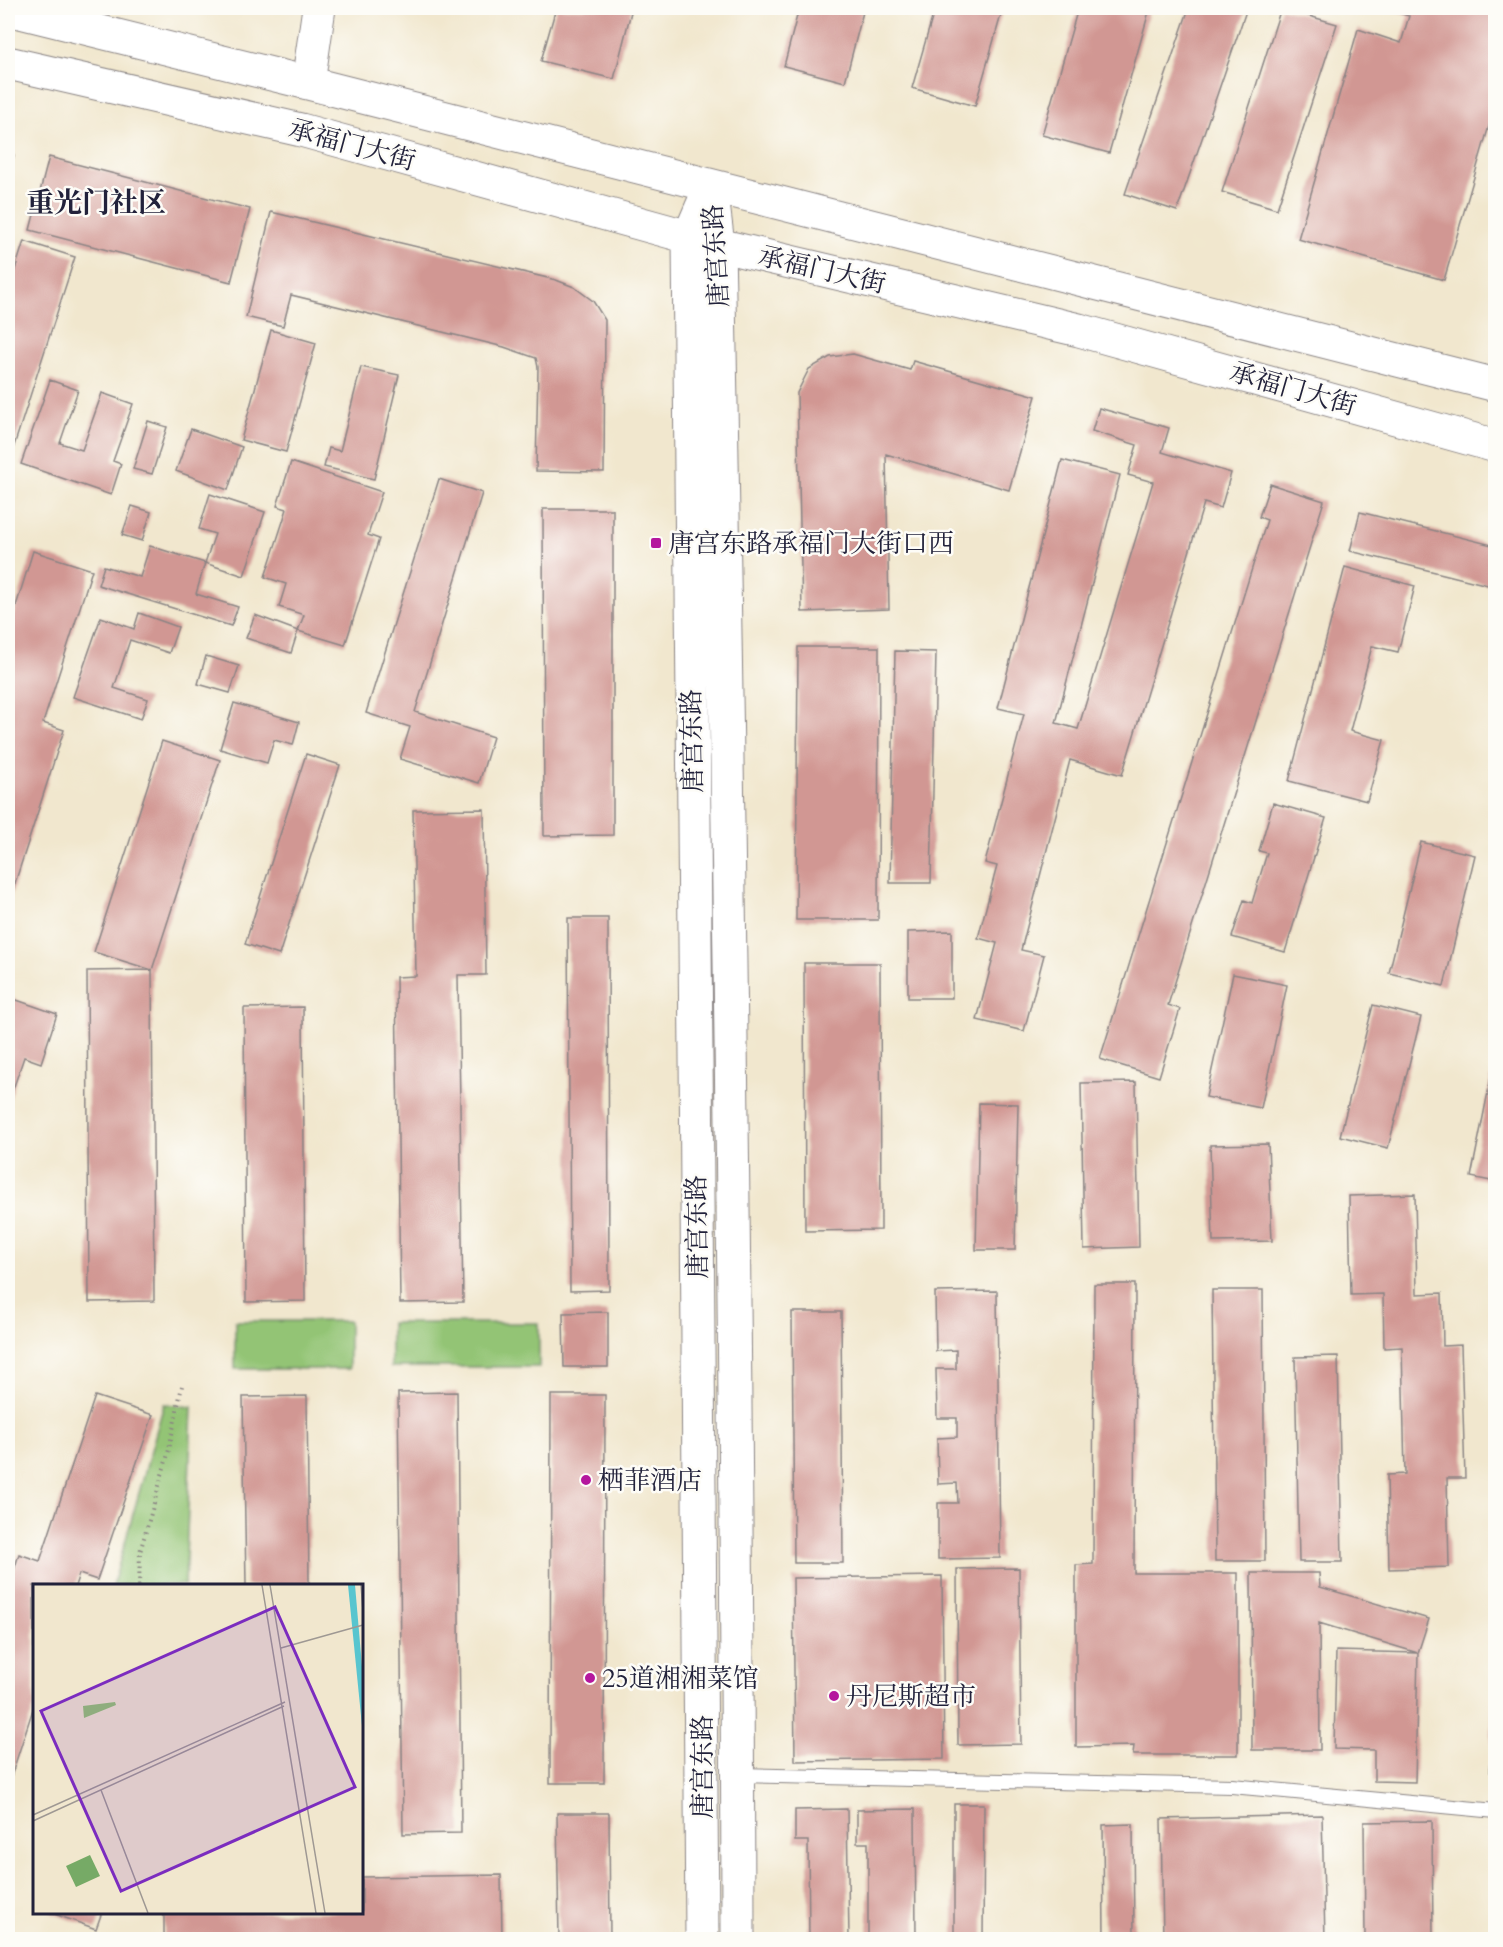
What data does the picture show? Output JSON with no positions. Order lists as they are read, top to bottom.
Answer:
{
  "streets": {
    "street": ["承福门大街", "唐宫东路"]
  },
  "crossings": [
    ["承福门大街", "唐宫东路"]
  ],
  "districts": ["重光门社区"],
  "places": {
    "transit": ["唐宫东路承福门大街口西"],
    "other": ["栖菲酒店", "25道湘湘菜馆", "丹尼斯超市"]
  }
}
